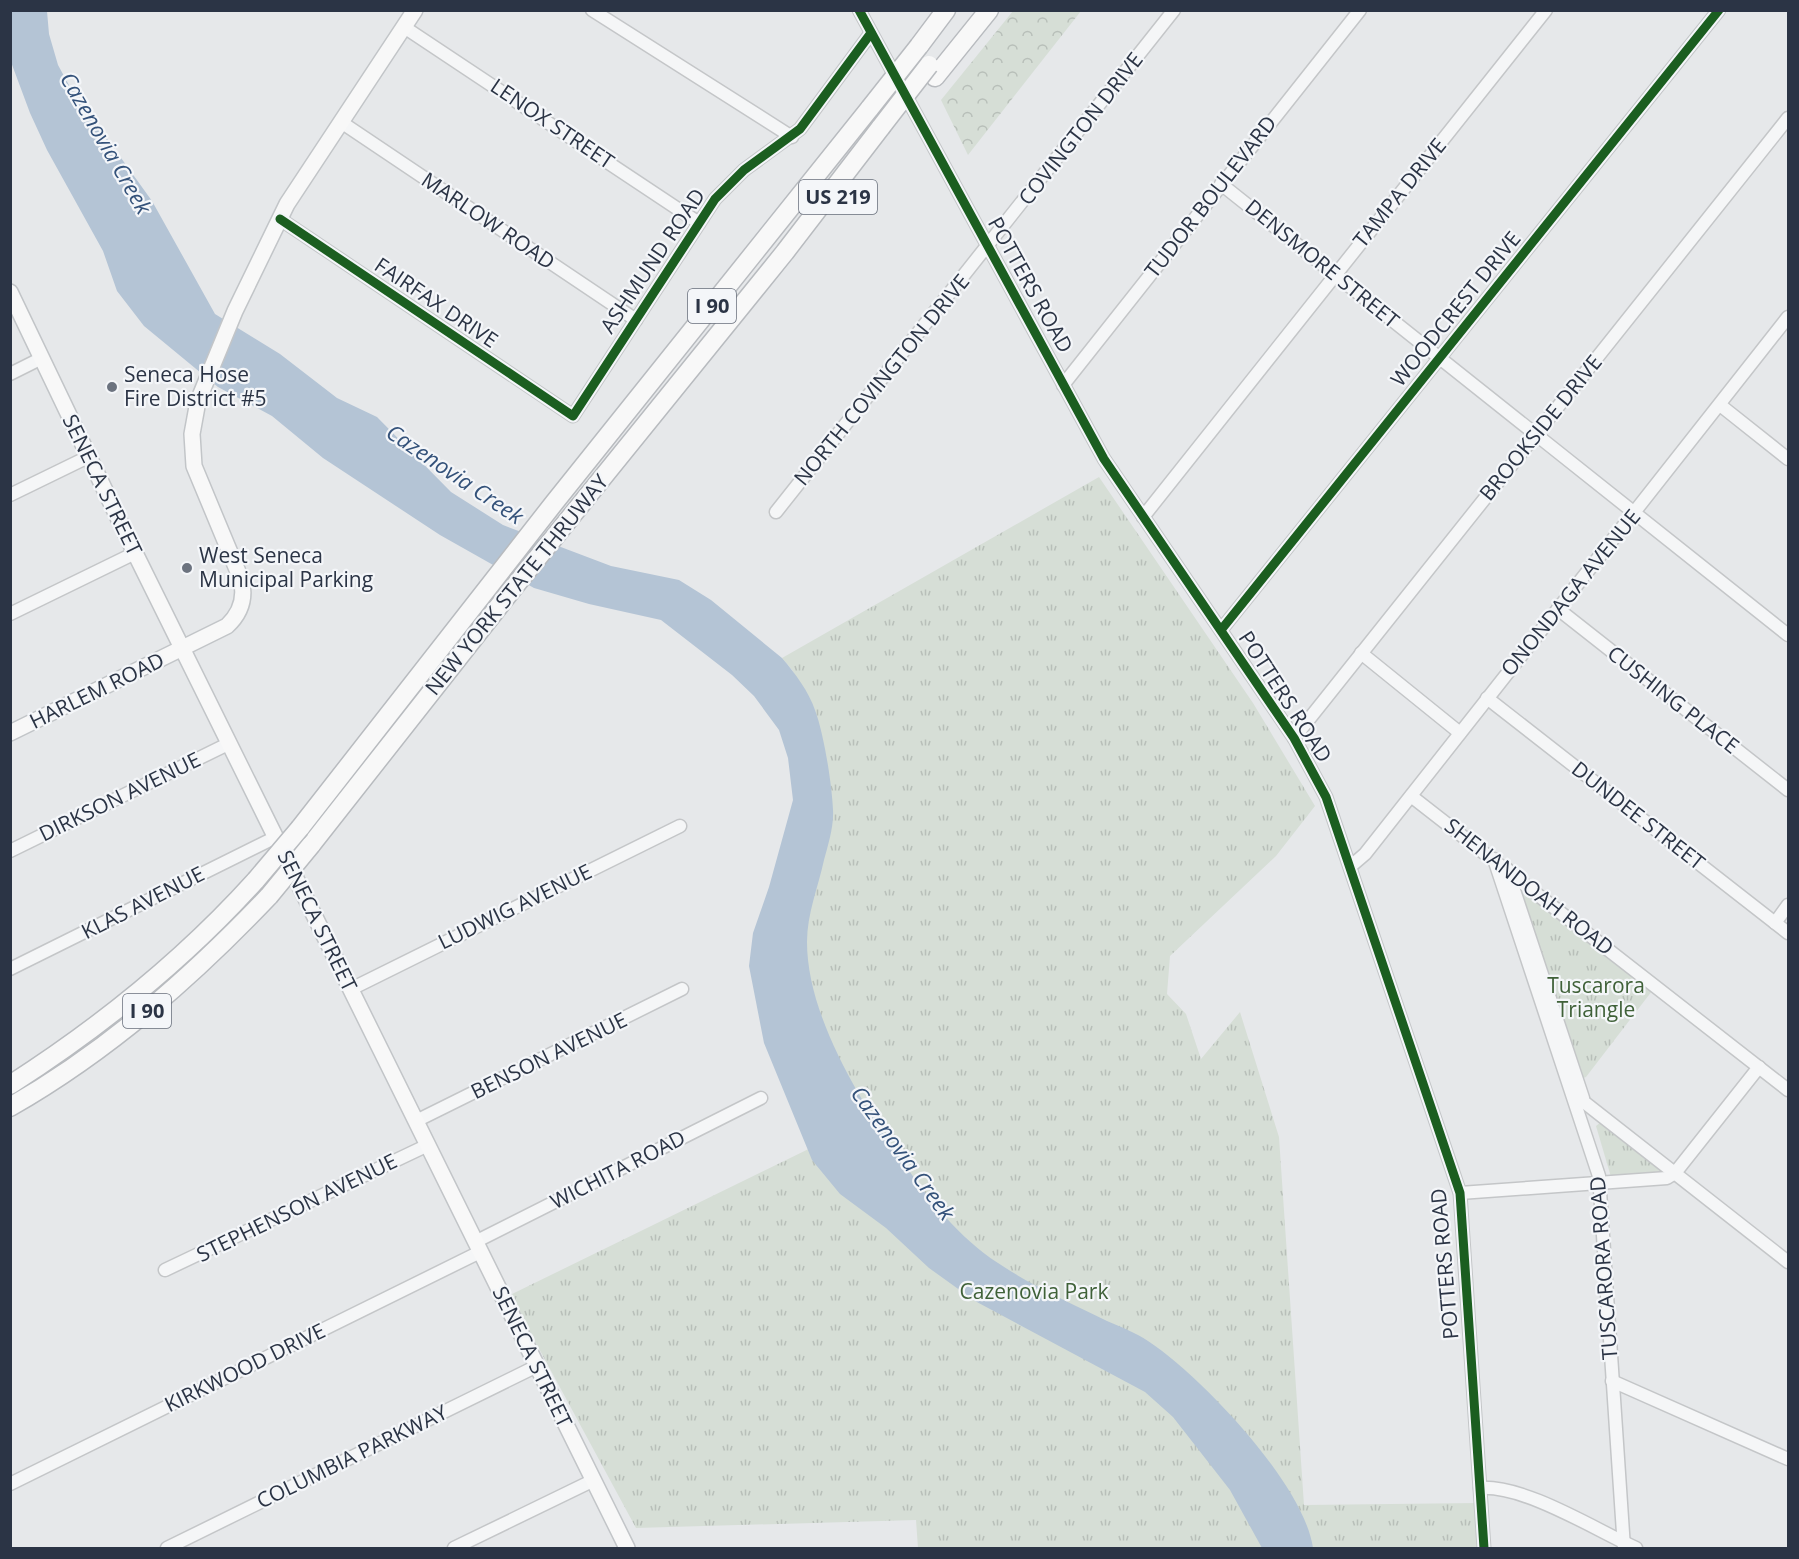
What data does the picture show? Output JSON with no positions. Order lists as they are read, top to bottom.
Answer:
{
  "streets": {
    "highway": ["US 219", "I 90", "NEW YORK STATE THRUWAY"],
    "main road": ["SENECA STREET", "HARLEM ROAD"],
    "street": [
      "LENOX STREET",
      "COVINGTON DRIVE",
      "TAMPA DRIVE",
      "TUDOR BOULEVARD",
      "MARLOW ROAD",
      "ASHMUND ROAD",
      "DENSMORE STREET",
      "POTTERS ROAD",
      "FAIRFAX DRIVE",
      "WOODCREST DRIVE",
      "NORTH COVINGTON DRIVE",
      "BROOKSIDE DRIVE",
      "ONONDAGA AVENUE",
      "CUSHING PLACE",
      "DIRKSON AVENUE",
      "DUNDEE STREET",
      "SHENANDOAH ROAD",
      "KLAS AVENUE",
      "LUDWIG AVENUE",
      "BENSON AVENUE",
      "WICHITA ROAD",
      "STEPHENSON AVENUE",
      "TUSCARORA ROAD",
      "KIRKWOOD DRIVE",
      "COLUMBIA PARKWAY"
    ]
  },
  "crossings": [
    ["LENOX STREET", "ASHMUND ROAD"],
    ["LENOX STREET", "HARLEM ROAD"],
    ["COVINGTON DRIVE", "POTTERS ROAD"],
    ["COVINGTON DRIVE", "NORTH COVINGTON DRIVE"],
    ["TAMPA DRIVE", "DENSMORE STREET"],
    ["TAMPA DRIVE", "POTTERS ROAD"],
    ["US 219", "NEW YORK STATE THRUWAY"],
    ["TUDOR BOULEVARD", "DENSMORE STREET"],
    ["TUDOR BOULEVARD", "POTTERS ROAD"],
    ["MARLOW ROAD", "ASHMUND ROAD"],
    ["MARLOW ROAD", "HARLEM ROAD"],
    ["ASHMUND ROAD", "POTTERS ROAD"],
    ["ASHMUND ROAD", "FAIRFAX DRIVE"],
    ["DENSMORE STREET", "WOODCREST DRIVE"],
    ["DENSMORE STREET", "BROOKSIDE DRIVE"],
    ["DENSMORE STREET", "ONONDAGA AVENUE"],
    ["POTTERS ROAD", "WOODCREST DRIVE"],
    ["POTTERS ROAD", "NORTH COVINGTON DRIVE"],
    ["POTTERS ROAD", "BROOKSIDE DRIVE"],
    ["POTTERS ROAD", "ONONDAGA AVENUE"],
    ["FAIRFAX DRIVE", "HARLEM ROAD"],
    ["SENECA STREET", "HARLEM ROAD"],
    ["SENECA STREET", "DIRKSON AVENUE"],
    ["SENECA STREET", "KLAS AVENUE"],
    ["SENECA STREET", "LUDWIG AVENUE"],
    ["SENECA STREET", "BENSON AVENUE"],
    ["SENECA STREET", "WICHITA ROAD"],
    ["SENECA STREET", "STEPHENSON AVENUE"],
    ["SENECA STREET", "KIRKWOOD DRIVE"],
    ["SENECA STREET", "COLUMBIA PARKWAY"],
    ["ONONDAGA AVENUE", "CUSHING PLACE"],
    ["ONONDAGA AVENUE", "DUNDEE STREET"],
    ["ONONDAGA AVENUE", "SHENANDOAH ROAD"],
    ["SHENANDOAH ROAD", "TUSCARORA ROAD"],
    ["WICHITA ROAD", "KIRKWOOD DRIVE"]
  ],
  "water": ["Cazenovia Creek"],
  "parks": ["Tuscarora Triangle", "Cazenovia Park"],
  "places": ["Seneca Hose Fire District #5", "West Seneca Municipal Parking"]
}
